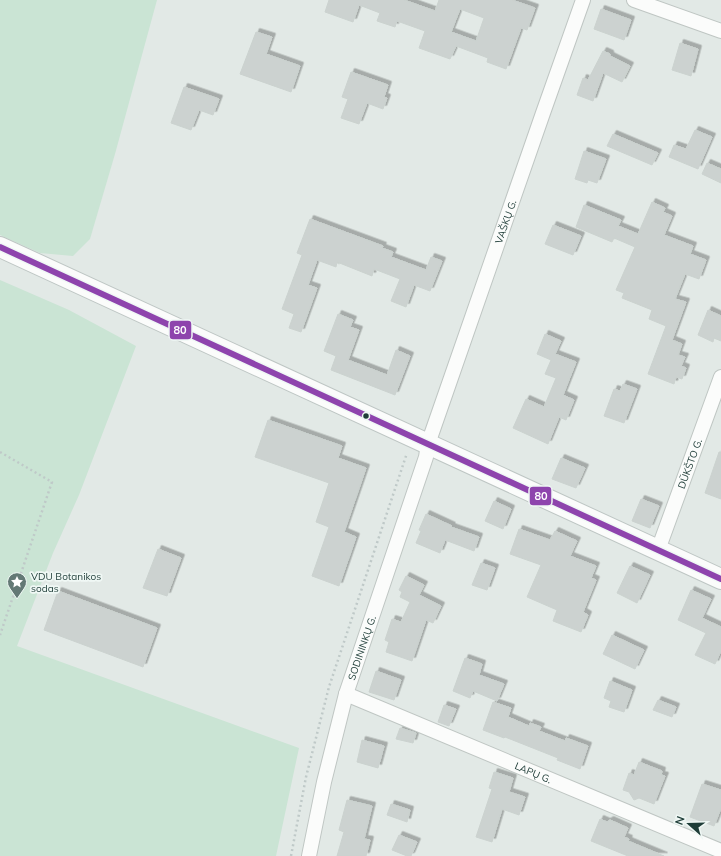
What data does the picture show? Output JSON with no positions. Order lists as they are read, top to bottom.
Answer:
{
  "streets": {
    "street": [
      "VAŠKŲ G.",
      "DŪKŠTO G.",
      "SODININKŲ G.",
      "LAPŲ G."
    ]
  },
  "crossings": [
    ["VAŠKŲ G.", "SODININKŲ G."],
    ["SODININKŲ G.", "LAPŲ G."]
  ],
  "places": {
    "place": ["VDU Botanikos sodas"]
  },
  "lines": ["transit line 80"],
  "north": "left"
}
